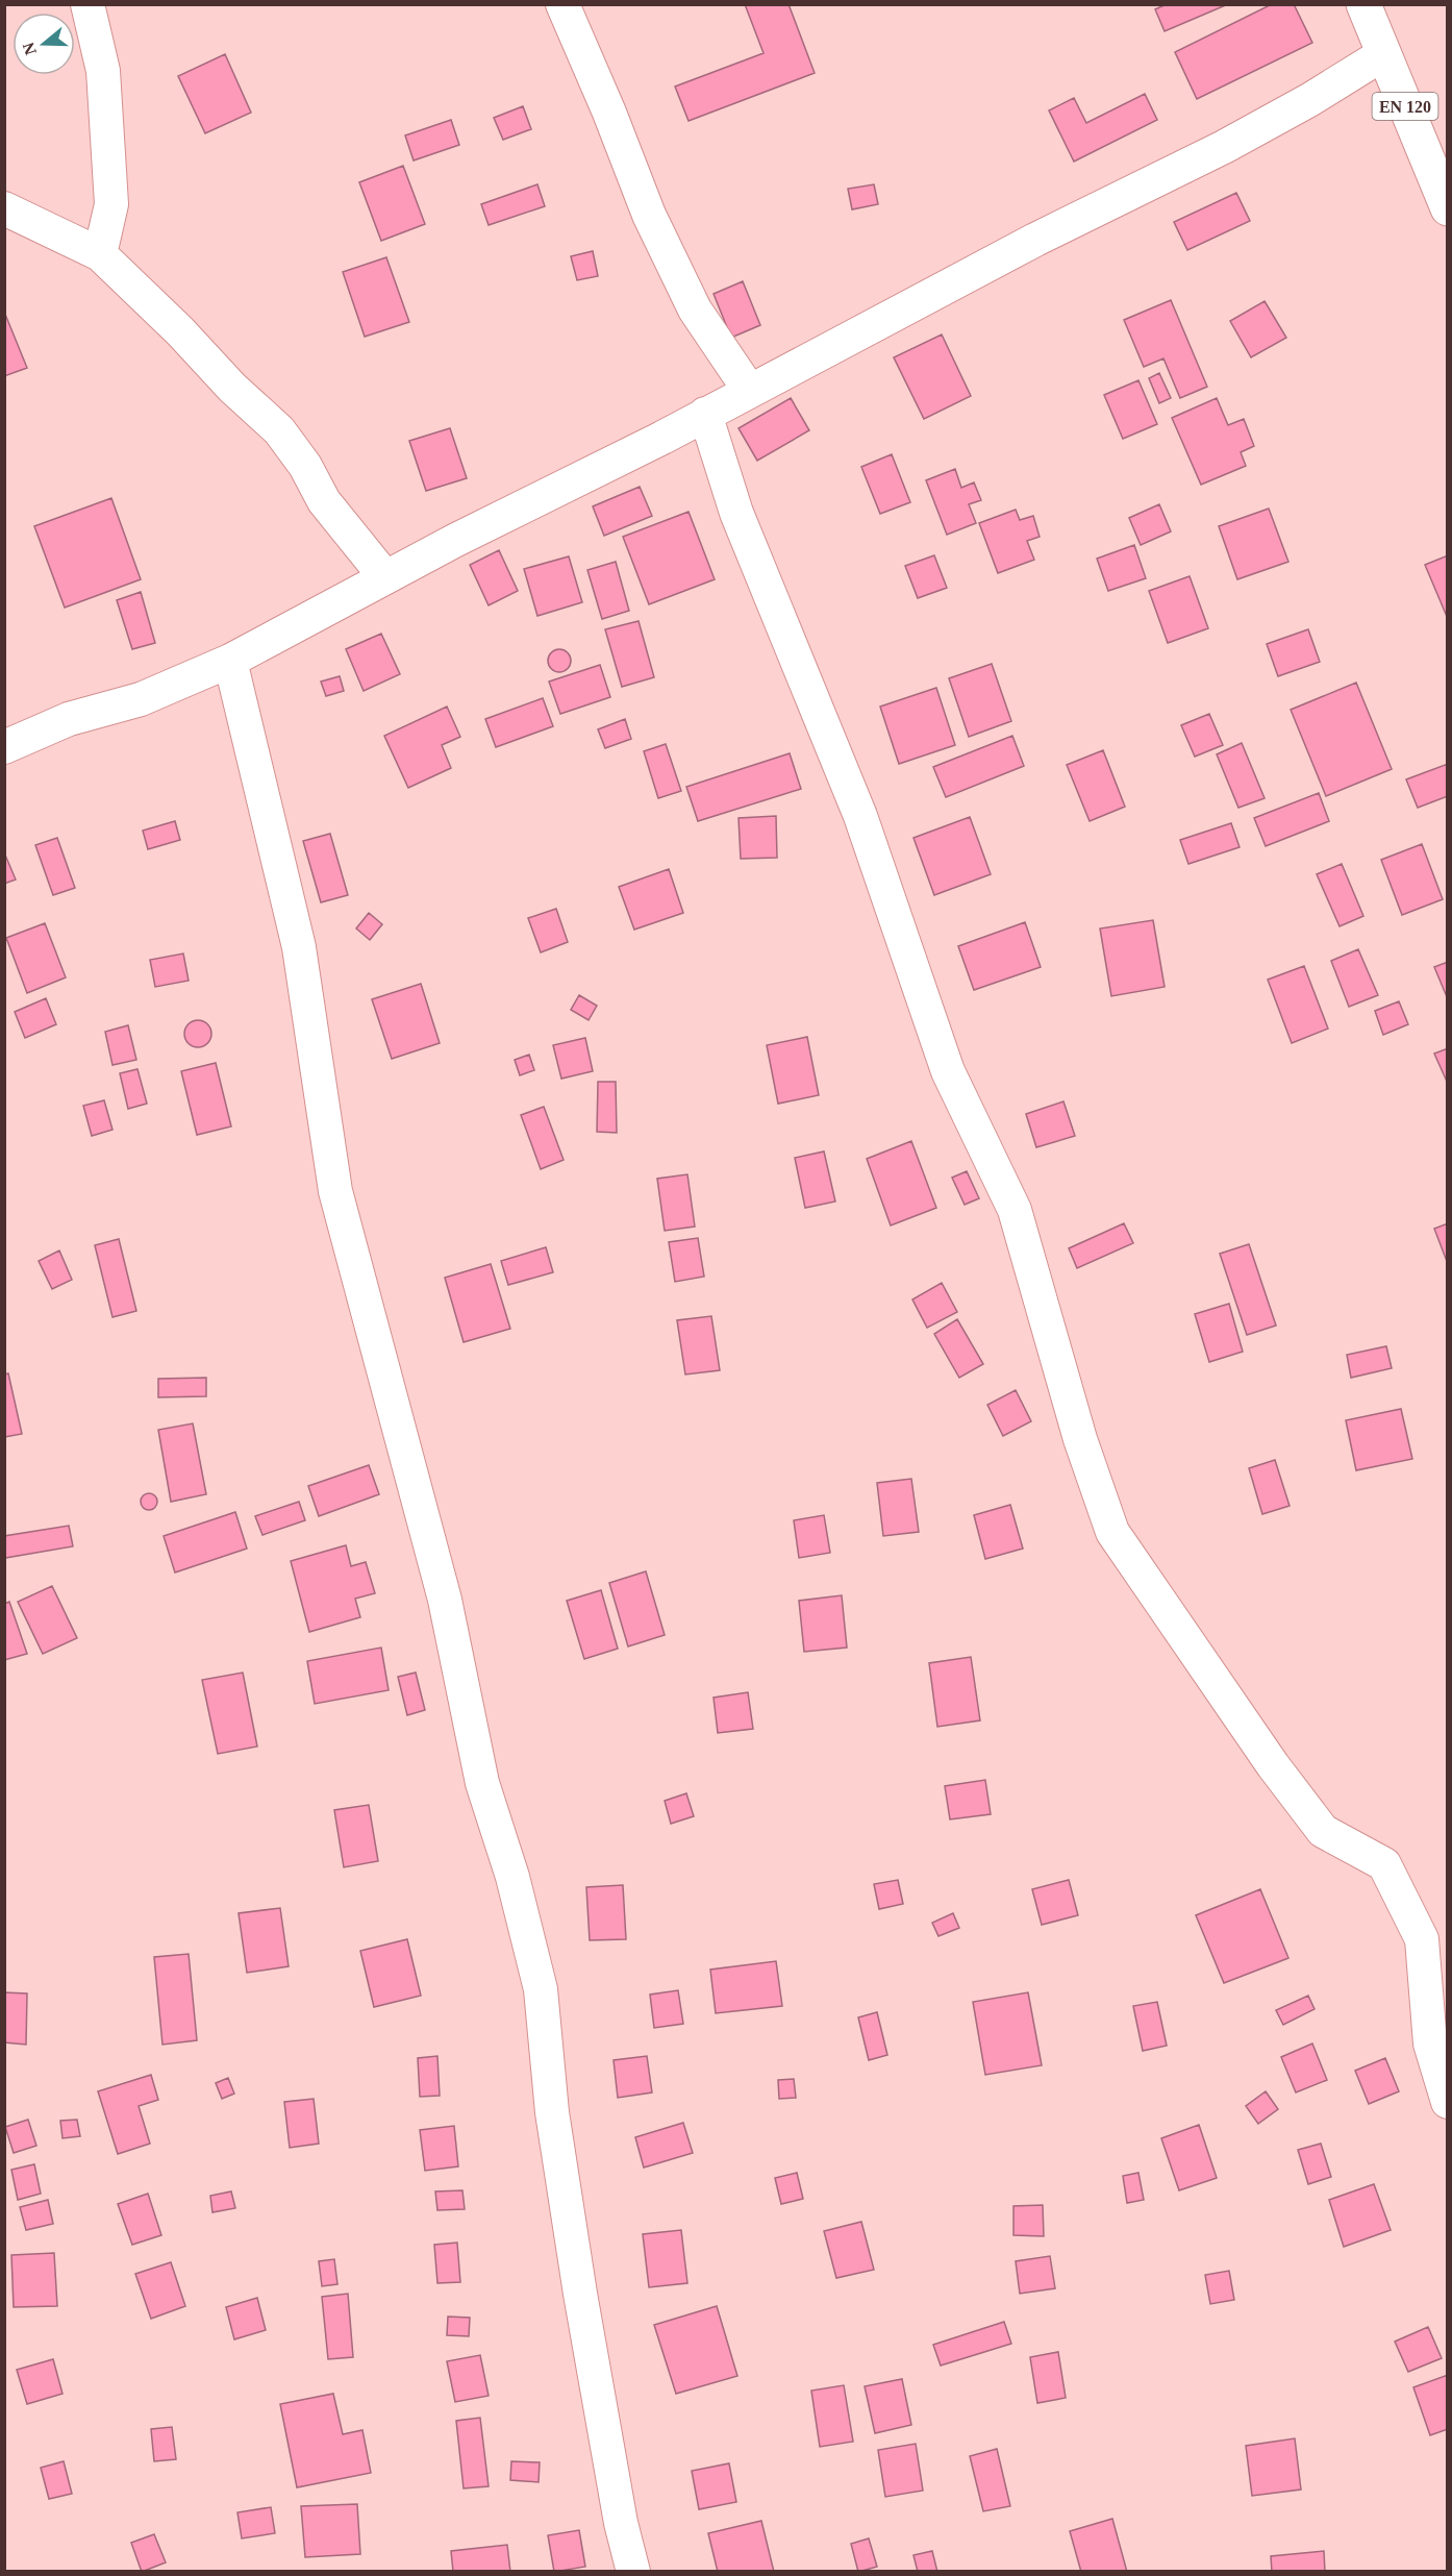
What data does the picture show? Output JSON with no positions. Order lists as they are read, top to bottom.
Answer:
{
  "streets": {
    "main road": ["EN 120"]
  },
  "north": "left"
}
